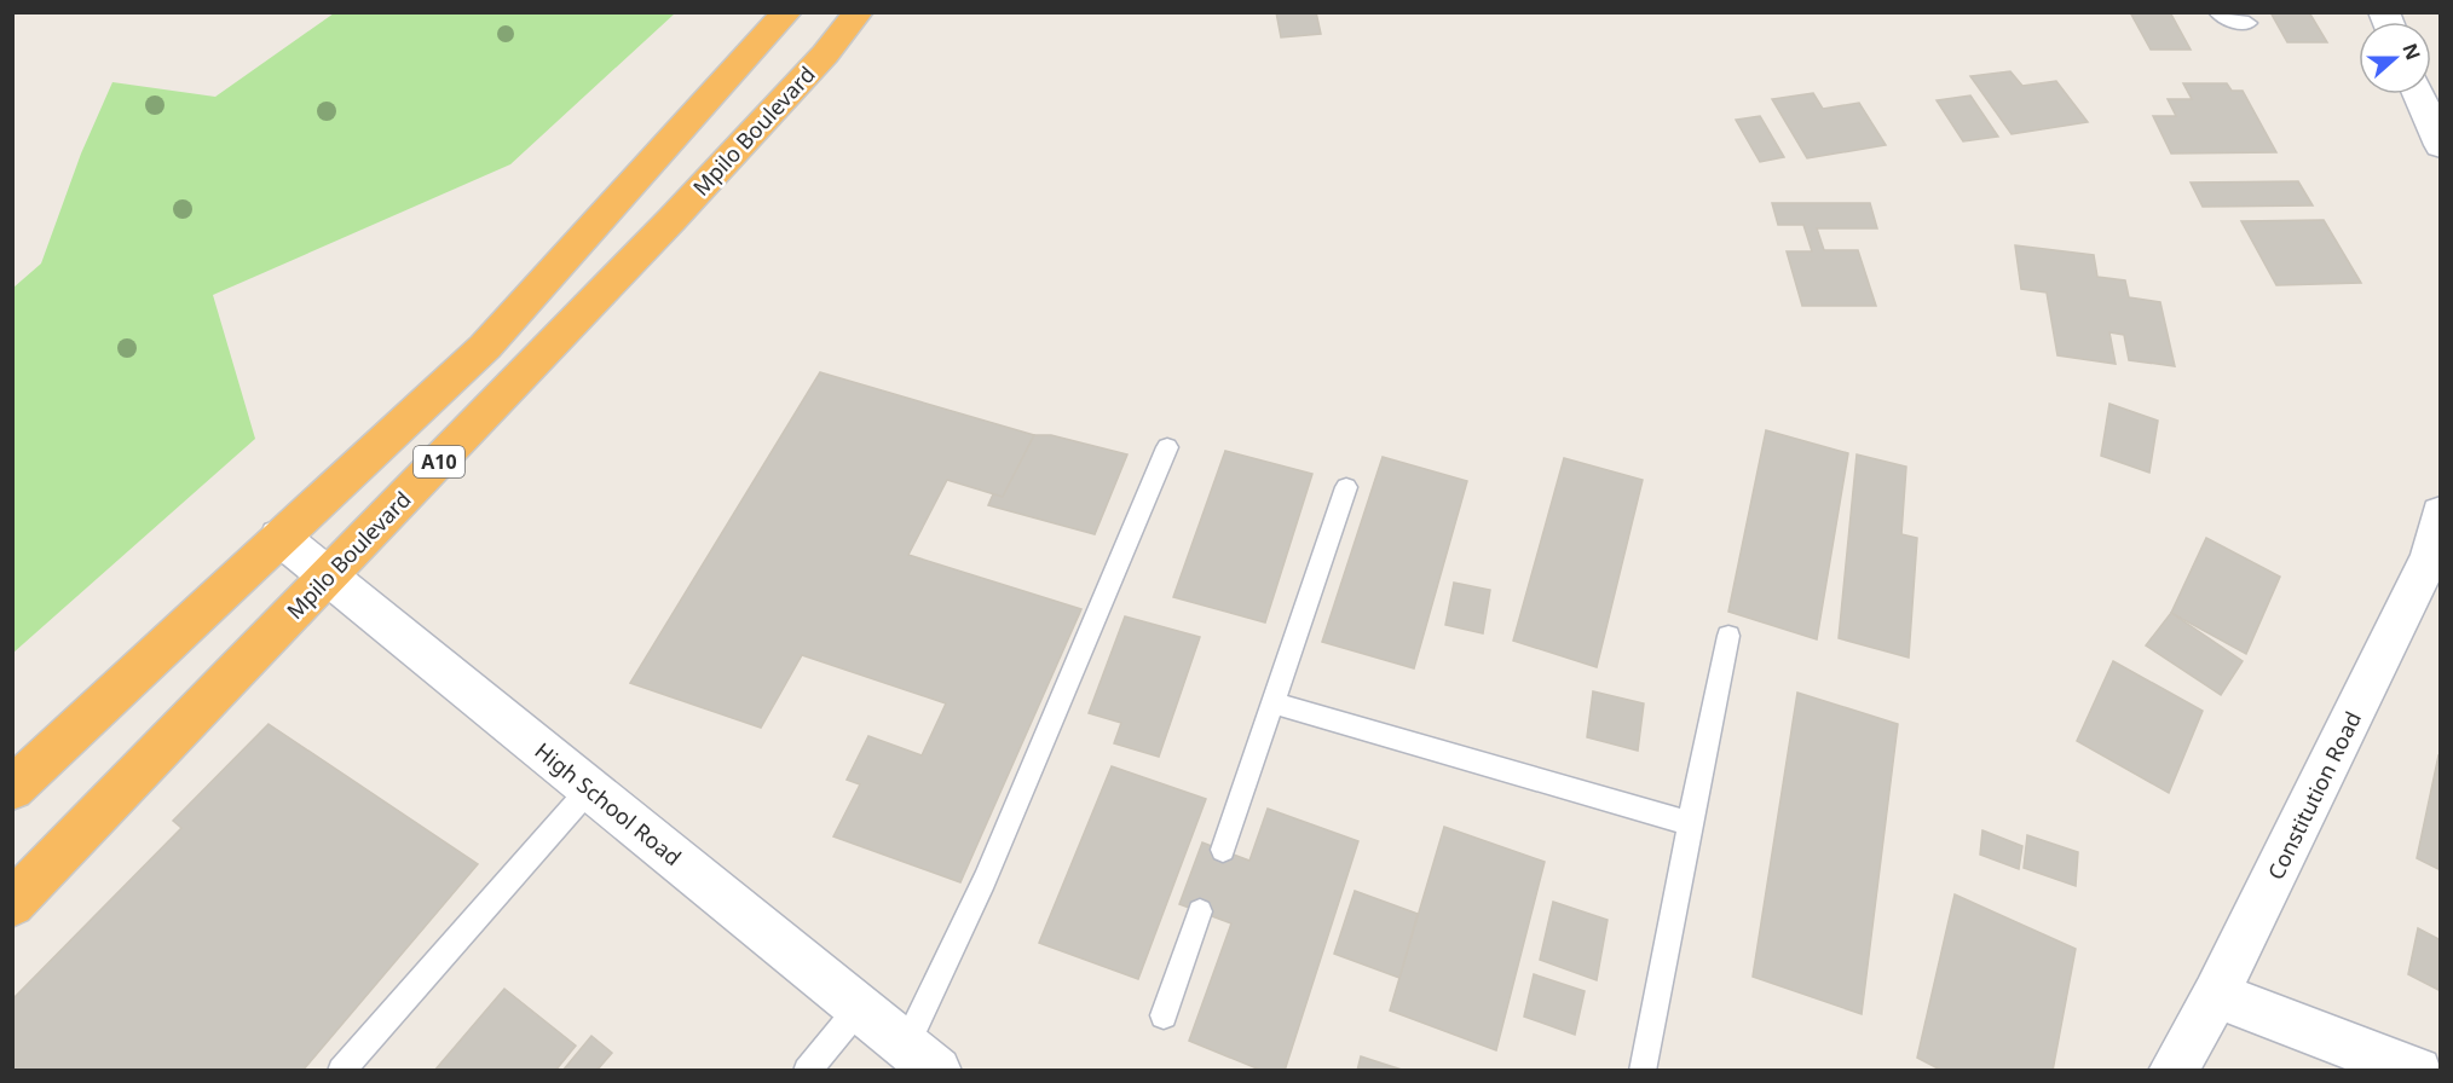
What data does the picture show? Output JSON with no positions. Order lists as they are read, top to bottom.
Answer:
{
  "streets": {
    "highway": ["Mpilo Boulevard", "A10"],
    "street": ["Constitution Road", "High School Road"]
  },
  "crossings": [
    ["Mpilo Boulevard", "High School Road"],
    ["A10", "High School Road"]
  ],
  "north": "right"
}
